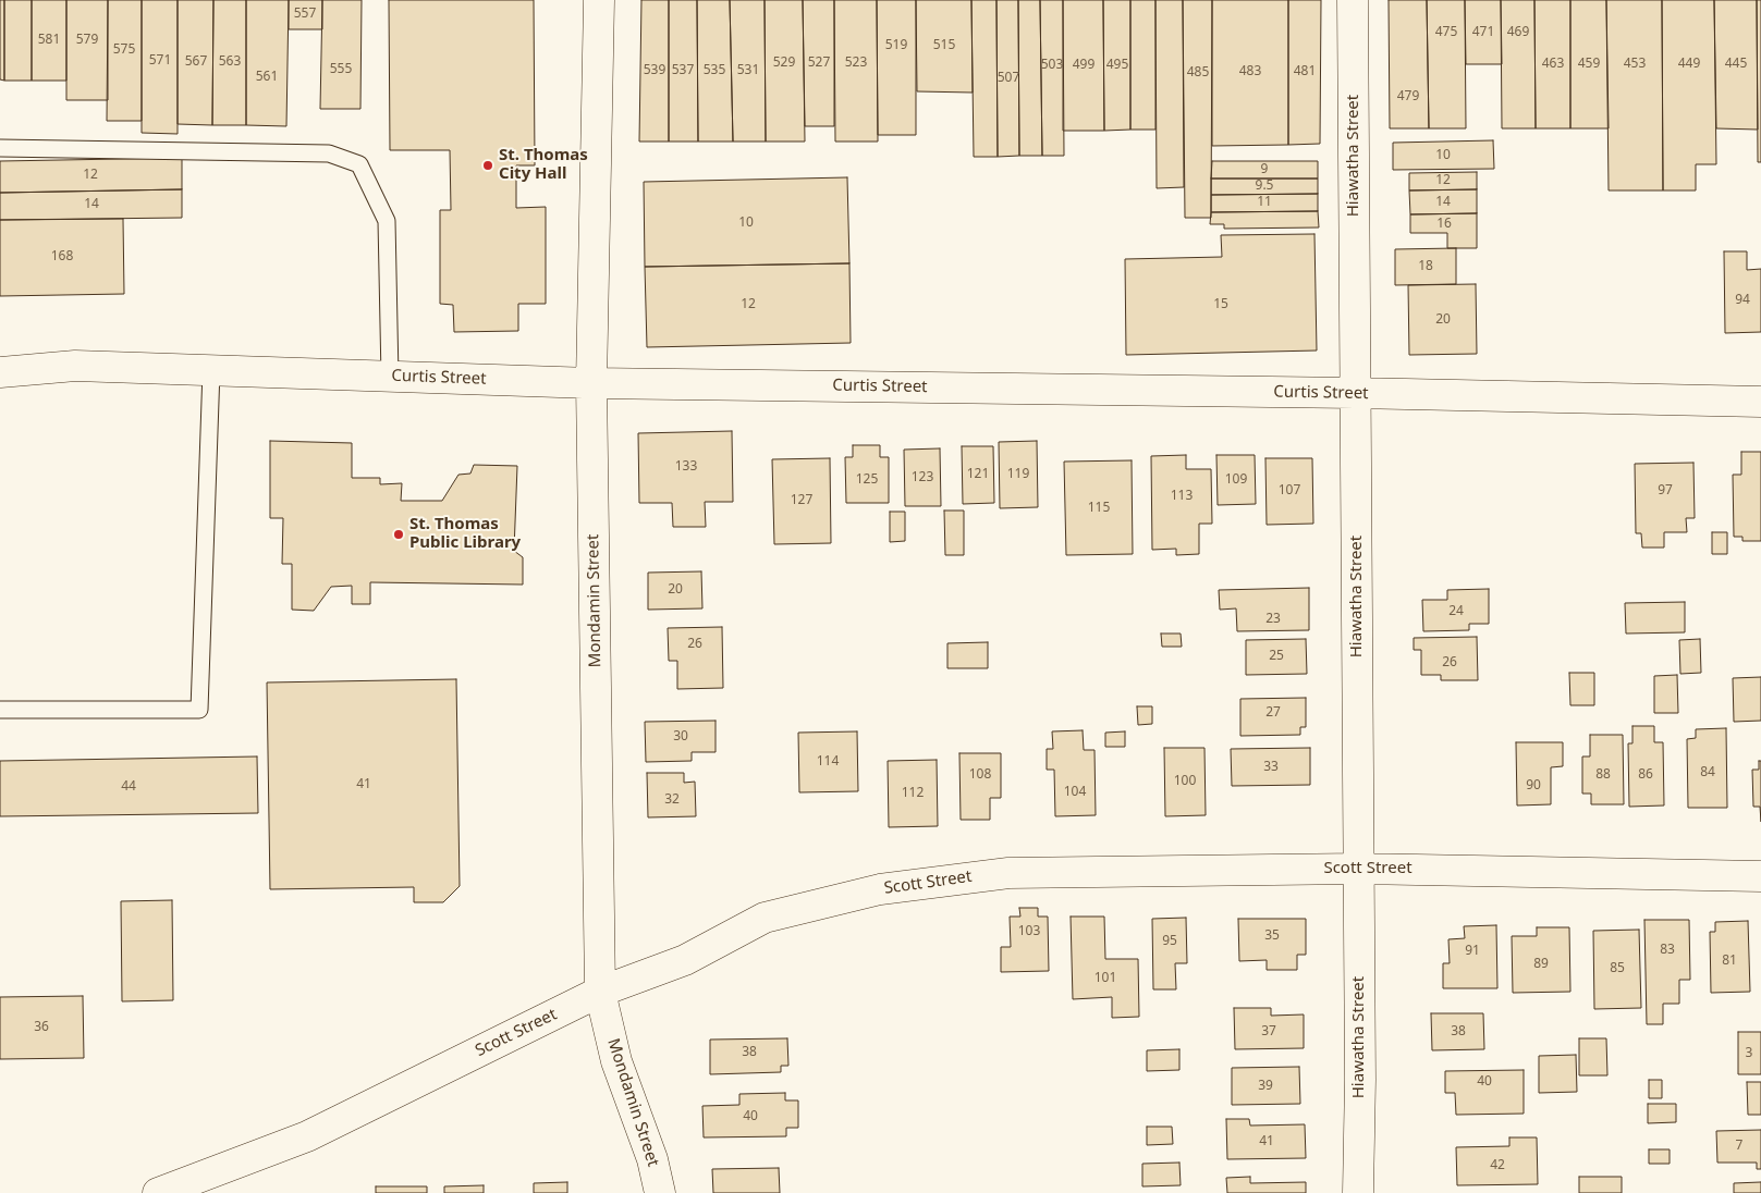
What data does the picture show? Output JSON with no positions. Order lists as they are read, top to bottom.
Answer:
{
  "streets": {
    "street": [
      "Hiawatha Street",
      "Curtis Street",
      "Mondamin Street",
      "Scott Street"
    ]
  },
  "crossings": [
    ["Hiawatha Street", "Curtis Street"],
    ["Hiawatha Street", "Scott Street"],
    ["Curtis Street", "Mondamin Street"],
    ["Mondamin Street", "Scott Street"]
  ],
  "places": ["St. Thomas City Hall", "St. Thomas Public Library"],
  "house_numbers": [
    "557",
    "475",
    "471",
    "469",
    "581",
    "579",
    "519",
    "515",
    "575",
    "571",
    "567",
    "563",
    "529",
    "527",
    "523",
    "463",
    "459",
    "453",
    "449",
    "445",
    "503",
    "499",
    "495",
    "555",
    "539",
    "537",
    "535",
    "531",
    "483",
    "481",
    "485",
    "561",
    "507",
    "479",
    "10",
    "9",
    "12",
    "12",
    "9.5",
    "11",
    "14",
    "14",
    "10",
    "16",
    "168",
    "18",
    "94",
    "12",
    "15",
    "20",
    "133",
    "121",
    "119",
    "123",
    "125",
    "109",
    "107",
    "97",
    "113",
    "127",
    "115",
    "20",
    "24",
    "23",
    "26",
    "25",
    "26",
    "27",
    "30",
    "114",
    "33",
    "84",
    "108",
    "88",
    "86",
    "100",
    "41",
    "90",
    "44",
    "104",
    "112",
    "32",
    "103",
    "35",
    "95",
    "83",
    "91",
    "81",
    "89",
    "85",
    "101",
    "36",
    "37",
    "38",
    "38",
    "3",
    "40",
    "39",
    "40",
    "41",
    "7",
    "42"
  ]
}
